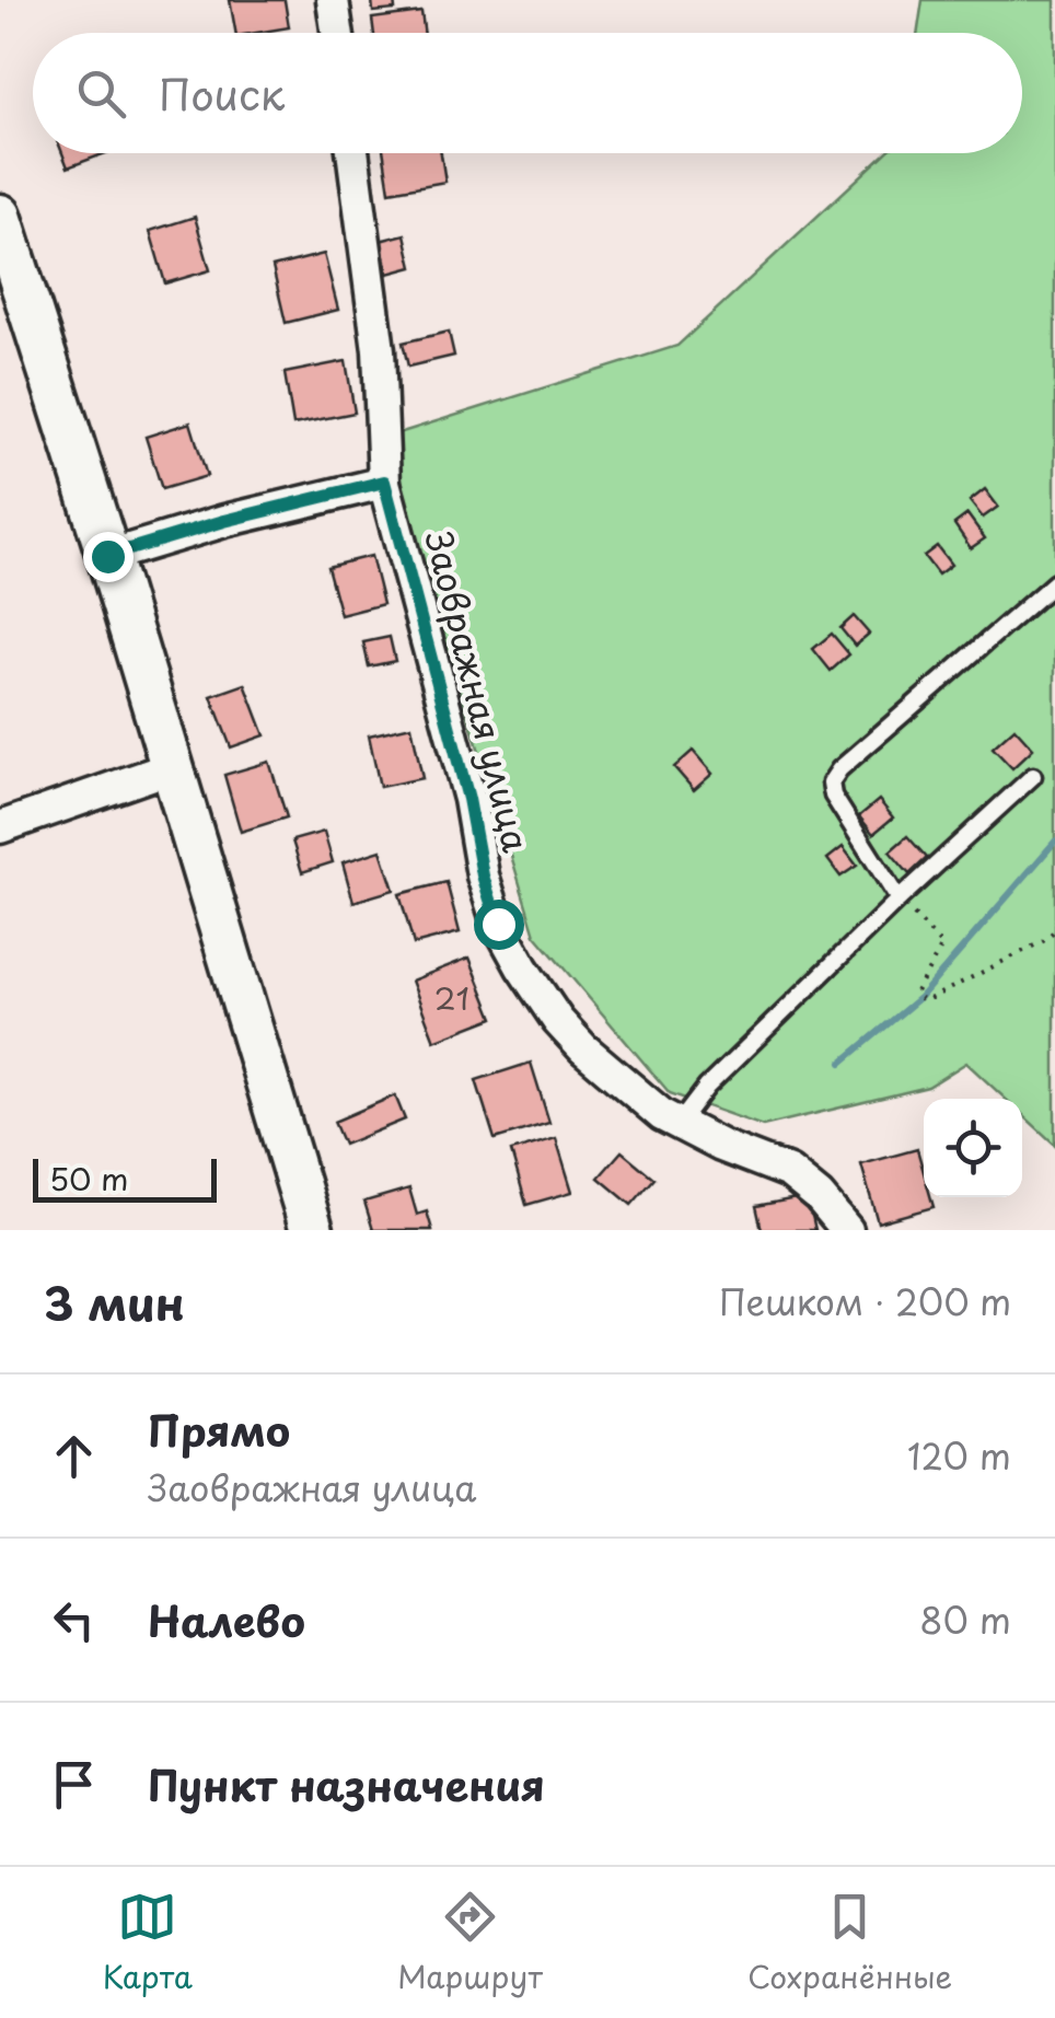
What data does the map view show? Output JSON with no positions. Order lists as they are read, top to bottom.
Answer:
{
  "streets": {
    "street": ["Заовражная улица"]
  },
  "house_numbers": ["21"],
  "scale_bar": "50 m",
  "page": {
    "search": "Поиск",
    "scale": "50 m",
    "heading": ["3 мин", "Пешком · 200 m"],
    "list": [
      ["Прямо", "Заовражная улица", "120 m"],
      ["Налево", "80 m"],
      "Пункт назначения"
    ],
    "nav": ["Карта", "Маршрут", "Сохранённые"]
  }
}
